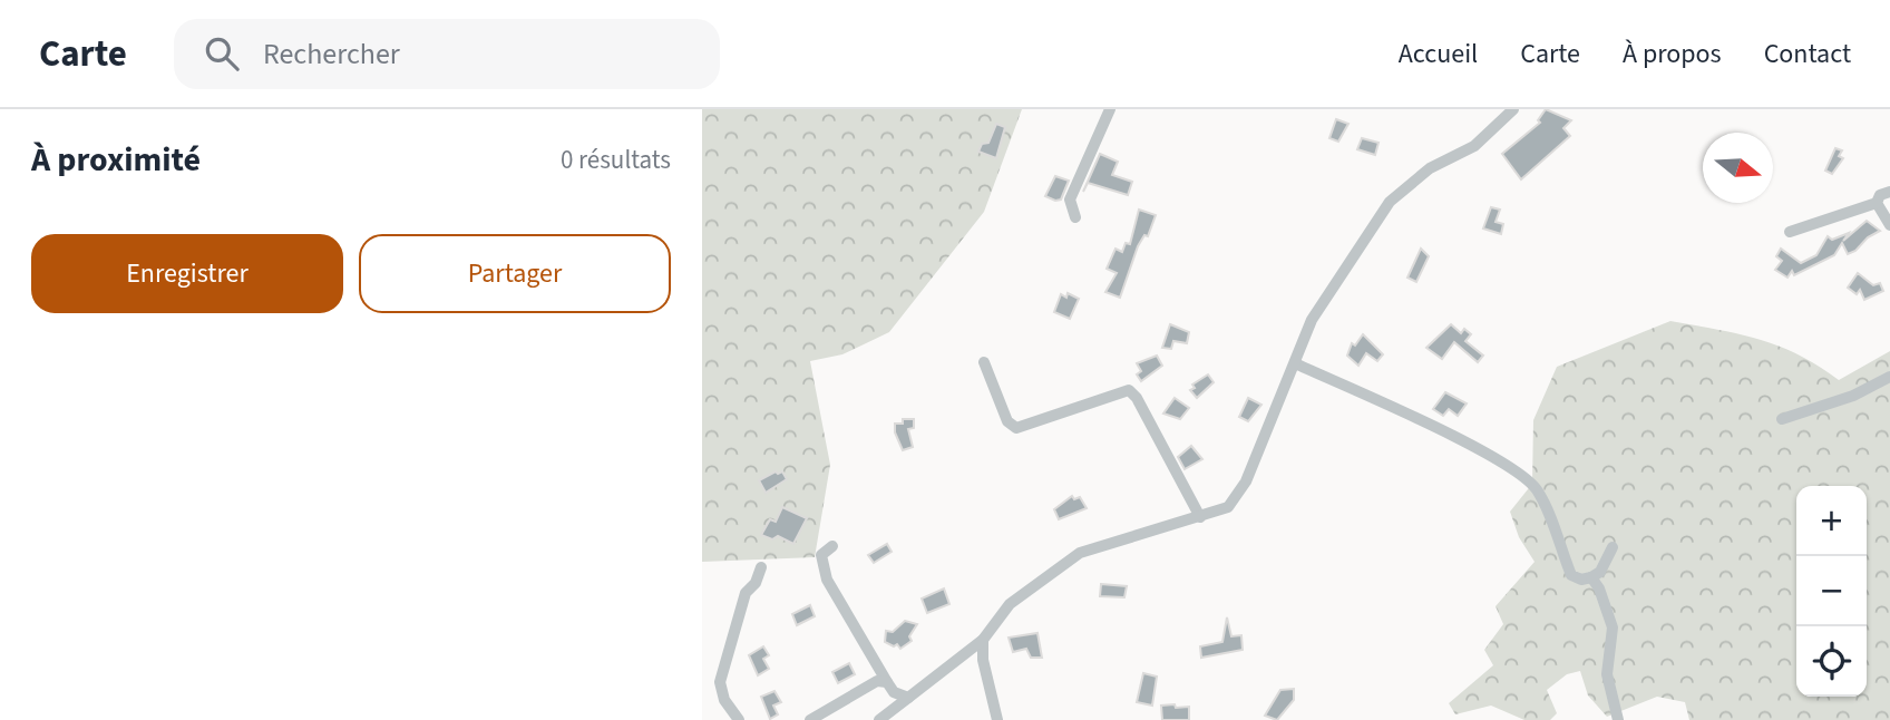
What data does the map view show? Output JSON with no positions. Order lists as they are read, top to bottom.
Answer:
{
  "north": "right",
  "page": {
    "header": "Carte",
    "search": "Rechercher",
    "nav": [
      "Accueil",
      "Carte",
      "À propos",
      "Contact"
    ],
    "heading": ["À proximité", "0 résultats"],
    "buttons": ["Enregistrer", "Partager"],
    "map_buttons": ["+", "−"]
  }
}
